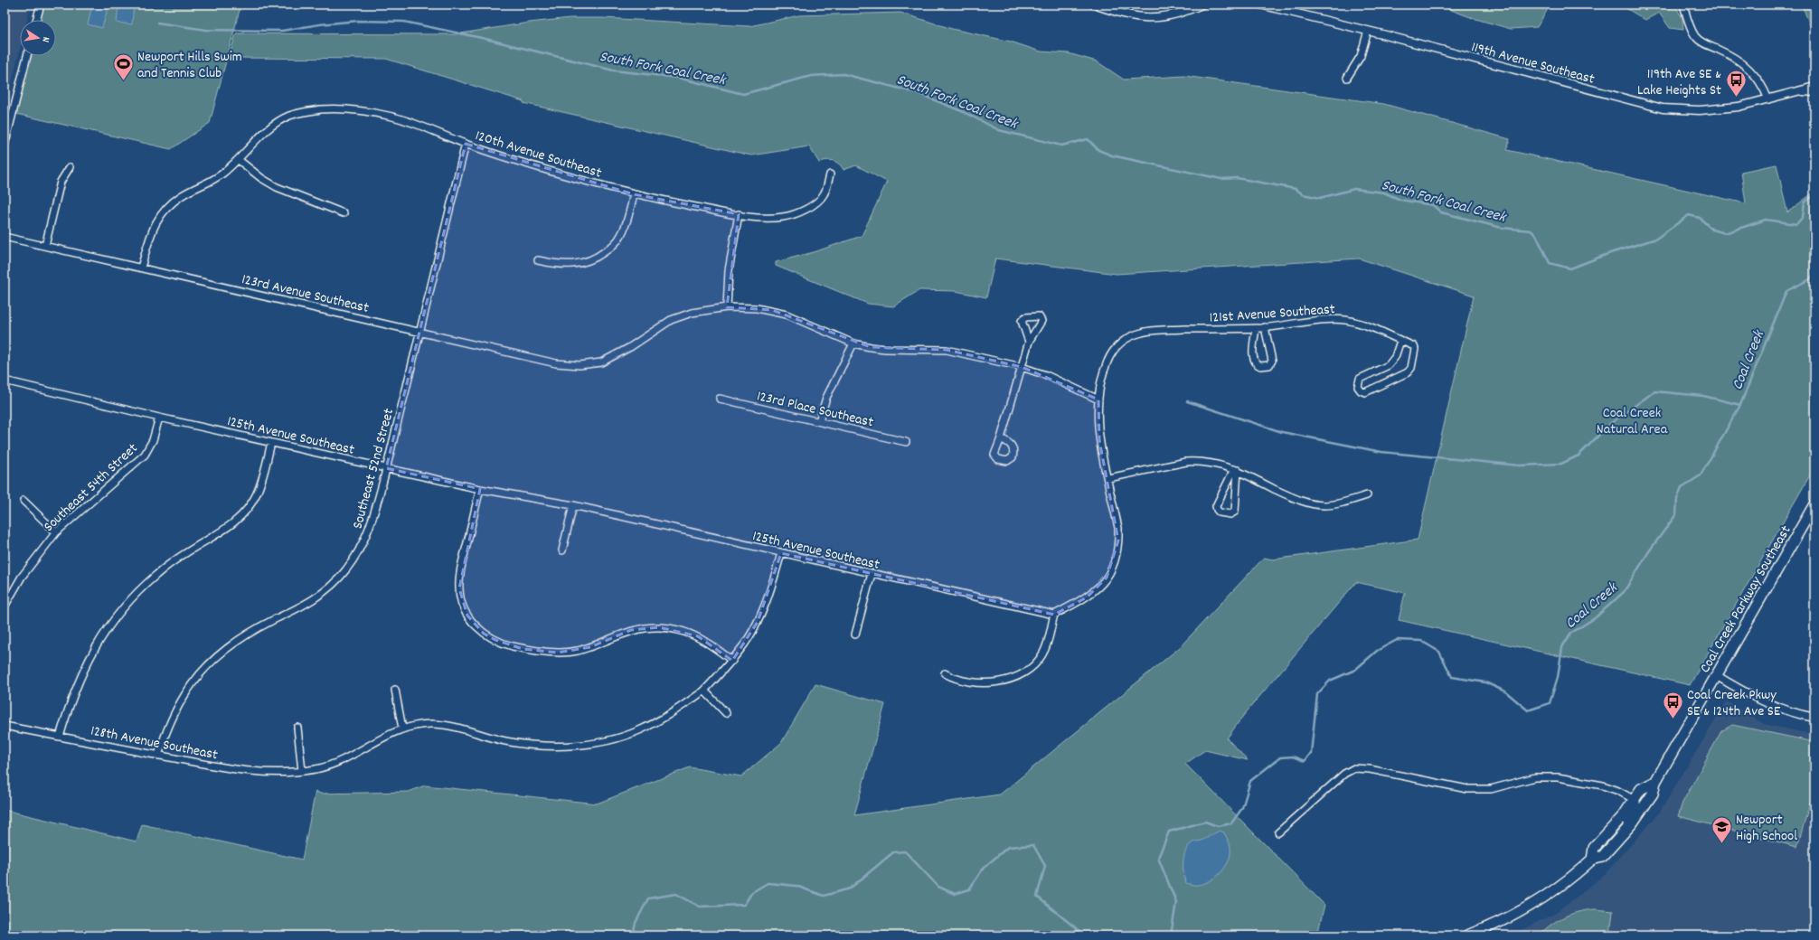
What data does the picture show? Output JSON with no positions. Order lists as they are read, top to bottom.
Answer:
{
  "streets": {
    "main road": ["Coal Creek Parkway Southeast"],
    "street": [
      "119th Avenue Southeast",
      "120th Avenue Southeast",
      "123rd Avenue Southeast",
      "121st Avenue Southeast",
      "123rd Place Southeast",
      "125th Avenue Southeast",
      "Southeast 52nd Street",
      "Southeast 54th Street",
      "128th Avenue Southeast"
    ]
  },
  "crossings": [
    ["120th Avenue Southeast", "Southeast 52nd Street"],
    ["123rd Avenue Southeast", "Southeast 52nd Street"],
    ["121st Avenue Southeast", "125th Avenue Southeast"],
    ["125th Avenue Southeast", "Southeast 52nd Street"],
    ["125th Avenue Southeast", "Southeast 54th Street"],
    ["125th Avenue Southeast", "128th Avenue Southeast"],
    ["Southeast 52nd Street", "128th Avenue Southeast"]
  ],
  "water": ["South Fork Coal Creek", "Coal Creek"],
  "parks": ["Coal Creek Natural Area"],
  "places": {
    "sports": ["Newport Hills Swim and Tennis Club"],
    "bus stop": ["119th Ave SE & Lake Heights St", "Coal Creek Pkwy SE & 124th Ave SE"],
    "school or university": ["Newport High School"]
  },
  "north": "right"
}
